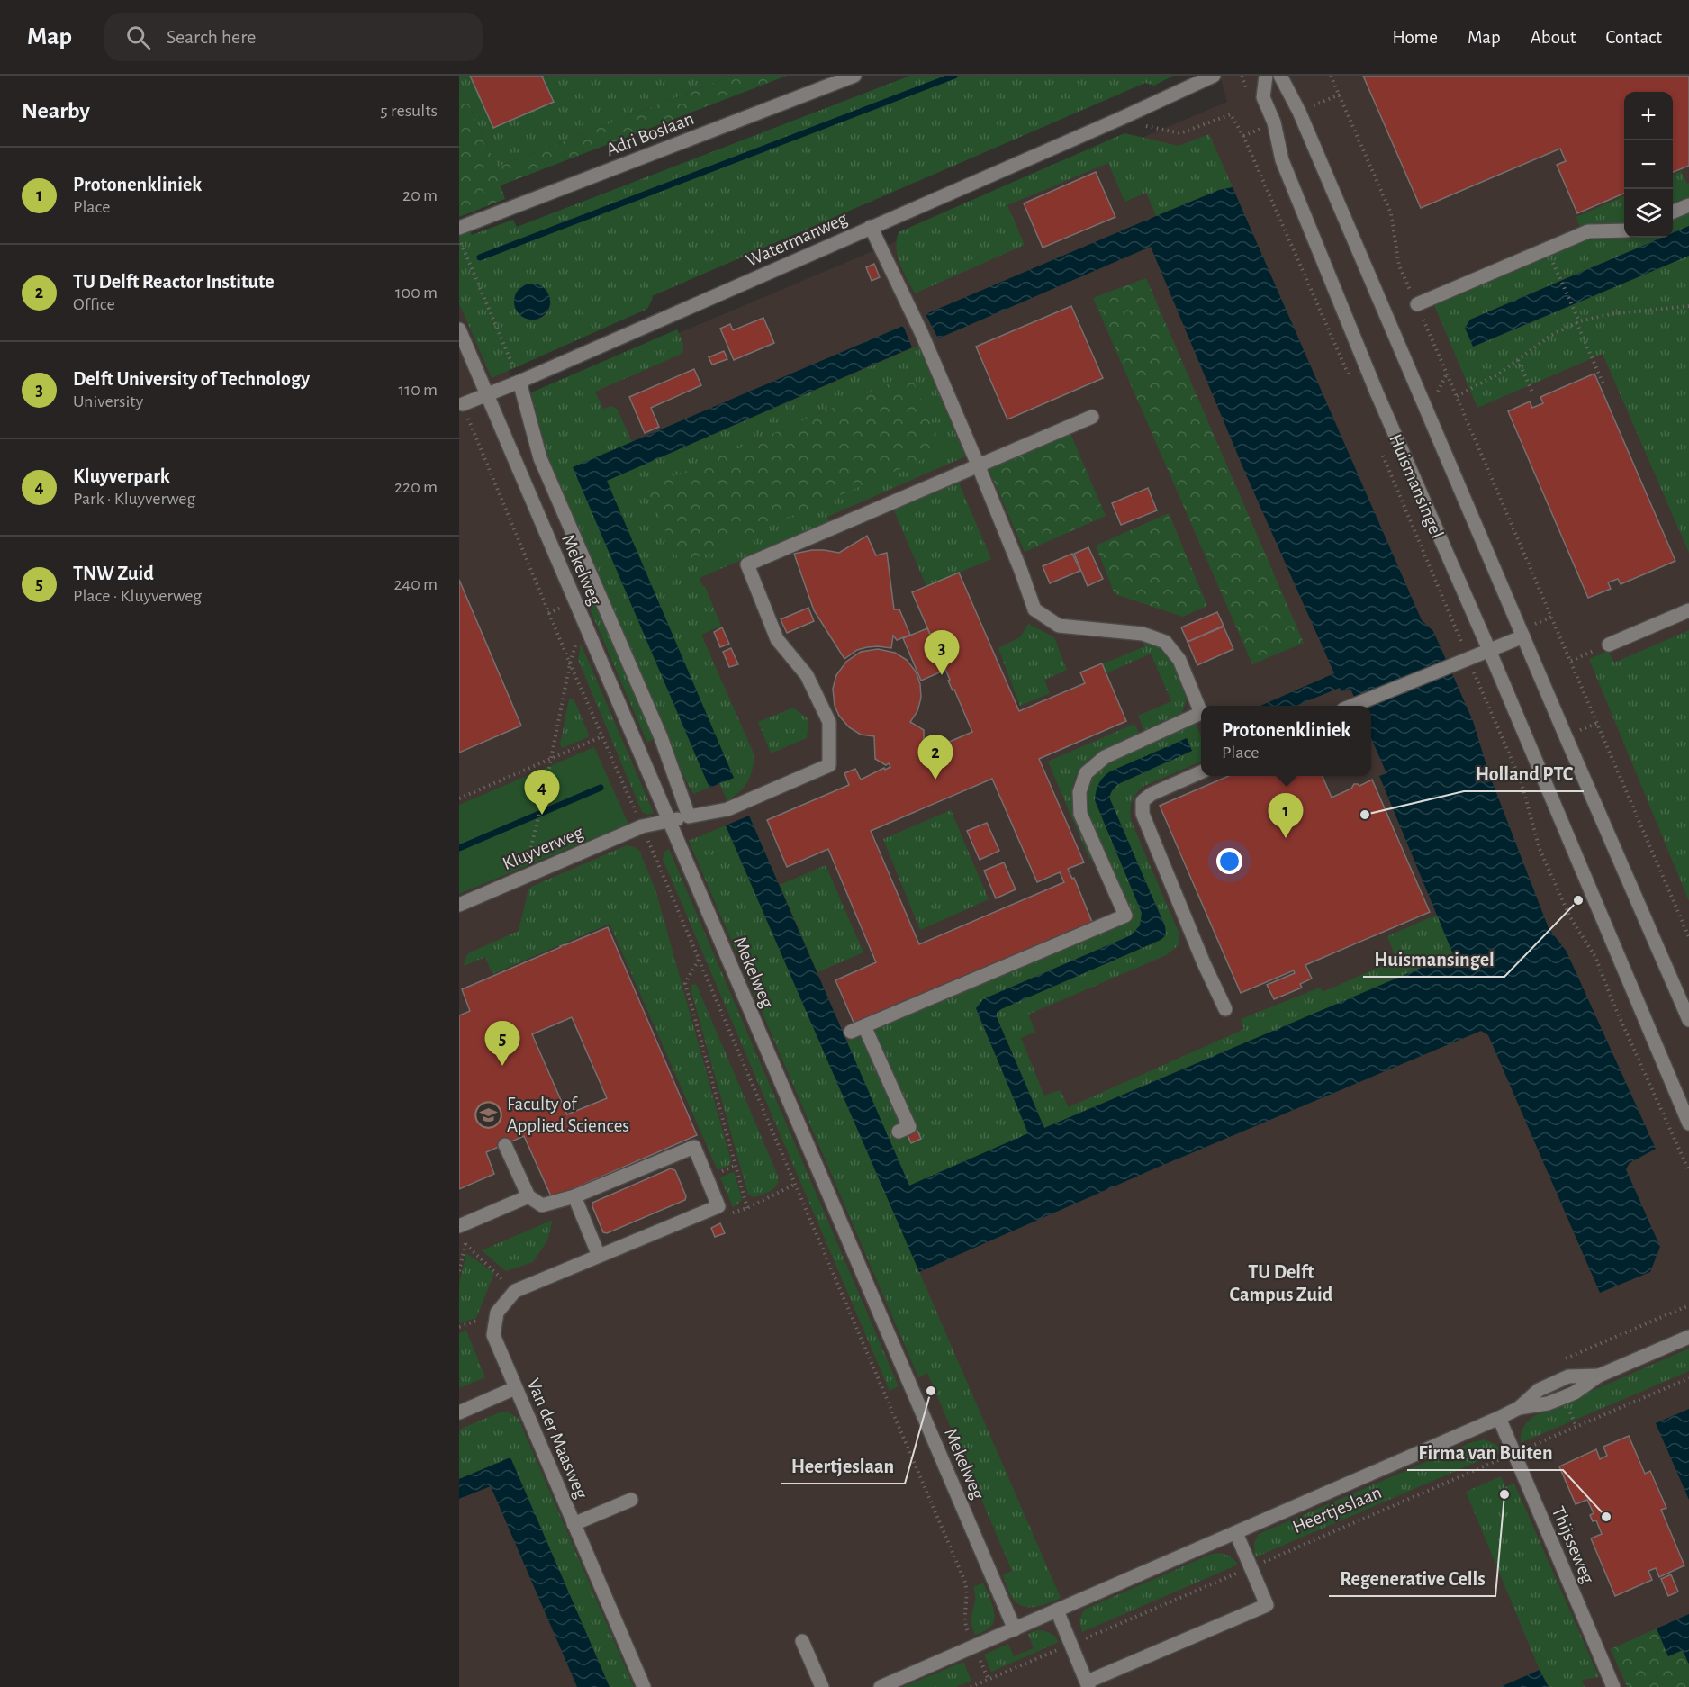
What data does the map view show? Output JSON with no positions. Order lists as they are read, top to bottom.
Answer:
{
  "streets": {
    "street": [
      "Adri Boslaan",
      "Watermanweg",
      "Huismansingel",
      "Mekelweg",
      "Kluyverweg",
      "Van der Maasweg",
      "Heertjeslaan",
      "Thijsseweg"
    ]
  },
  "crossings": [
    ["Watermanweg", "Mekelweg"],
    ["Mekelweg", "Kluyverweg"],
    ["Mekelweg", "Heertjeslaan"],
    ["Heertjeslaan", "Thijsseweg"]
  ],
  "districts": ["TU Delft Campus Zuid"],
  "places": {
    "other": [
      "Holland PTC",
      "Huismansingel",
      "Heertjeslaan",
      "Regenerative Cells",
      "Firma van Buiten"
    ],
    "school or university": ["Faculty of Applied Sciences"]
  },
  "page": {
    "header": "Map",
    "search": "Search here",
    "nav": [
      "Home",
      "Map",
      "About",
      "Contact"
    ],
    "heading": ["Nearby", "5 results"],
    "map_buttons": ["+", "−"],
    "list": [
      {
        "mark": "1",
        "name": "Protonenkliniek",
        "note": "Place",
        "value": "20 m"
      },
      {
        "mark": "2",
        "name": "TU Delft Reactor Institute",
        "note": "Office",
        "value": "100 m"
      },
      {
        "mark": "3",
        "name": "Delft University of Technology",
        "note": "University",
        "value": "110 m"
      },
      {
        "mark": "4",
        "name": "Kluyverpark",
        "note": "Park · Kluyverweg",
        "value": "220 m"
      },
      {
        "mark": "5",
        "name": "TNW Zuid",
        "note": "Place · Kluyverweg",
        "value": "240 m"
      }
    ],
    "pins": [
      "3",
      "2",
      "4",
      "1",
      "5"
    ],
    "popup": ["Protonenkliniek", "Place"]
  }
}
